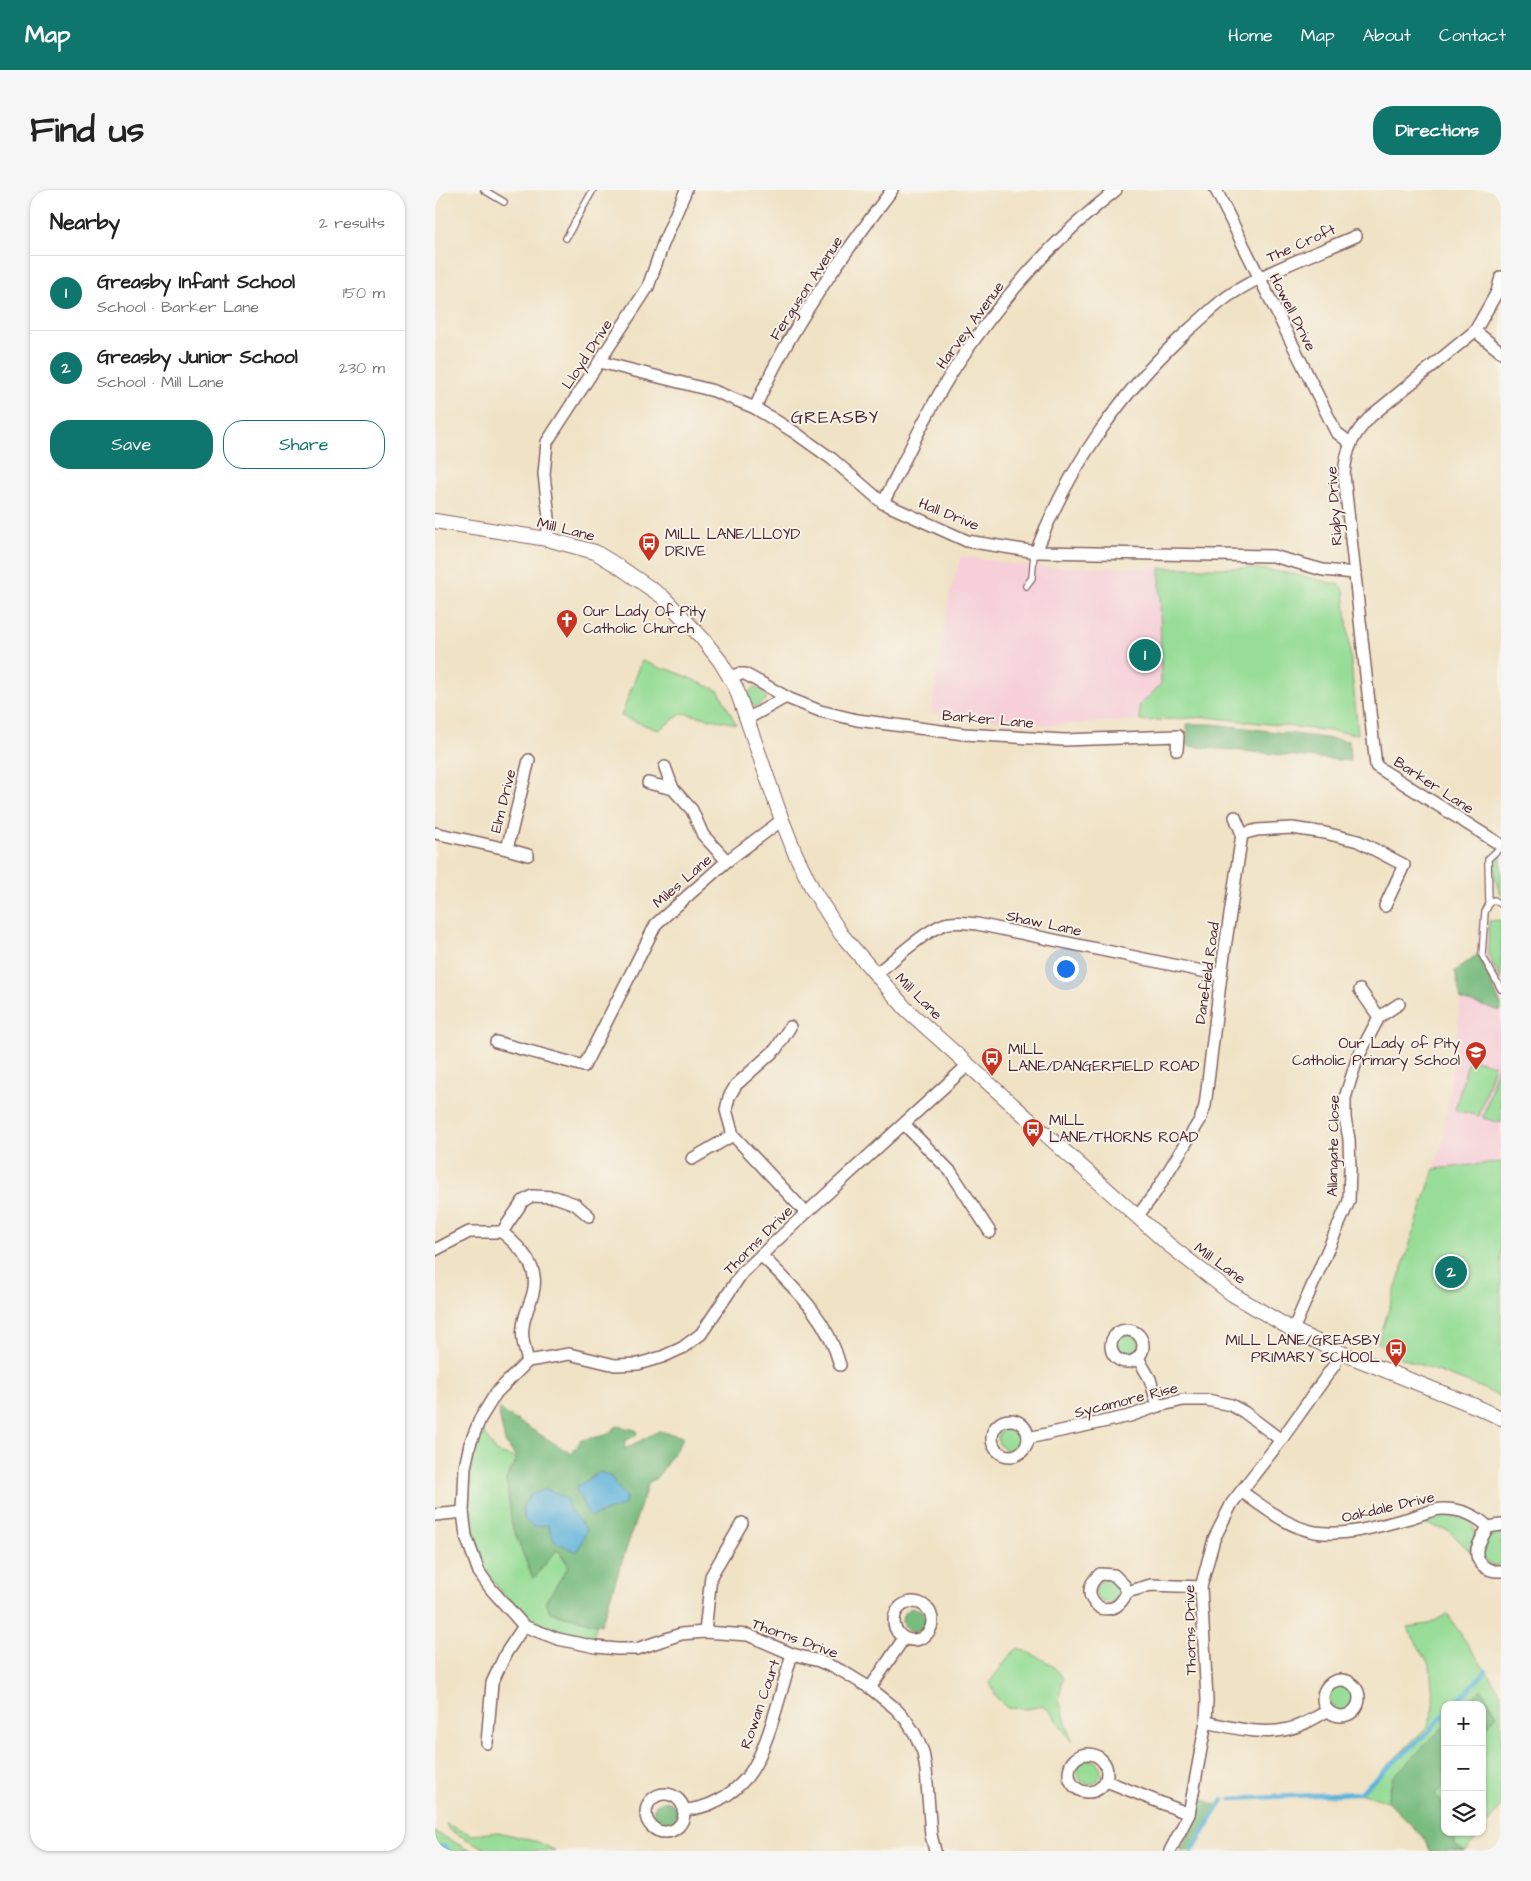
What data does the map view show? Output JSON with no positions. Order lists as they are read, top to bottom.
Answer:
{
  "streets": {
    "street": [
      "The Croft",
      "Ferguson Avenue",
      "Howell Drive",
      "Harvey Avenue",
      "Lloyd Drive",
      "Rigby Drive",
      "Hall Drive",
      "Mill Lane",
      "Barker Lane",
      "Elm Drive",
      "Miles Lane",
      "Shaw Lane",
      "Danefield Road",
      "Allangate Close",
      "Thorns Drive",
      "Sycamore Rise",
      "Oakdale Drive",
      "Rowan Court"
    ]
  },
  "crossings": [
    ["The Croft", "Howell Drive"],
    ["The Croft", "Hall Drive"],
    ["Ferguson Avenue", "Hall Drive"],
    ["Howell Drive", "Rigby Drive"],
    ["Harvey Avenue", "Hall Drive"],
    ["Lloyd Drive", "Hall Drive"],
    ["Lloyd Drive", "Mill Lane"],
    ["Rigby Drive", "Hall Drive"],
    ["Rigby Drive", "Barker Lane"],
    ["Mill Lane", "Barker Lane"],
    ["Mill Lane", "Miles Lane"],
    ["Mill Lane", "Shaw Lane"],
    ["Mill Lane", "Danefield Road"],
    ["Mill Lane", "Allangate Close"],
    ["Mill Lane", "Thorns Drive"],
    ["Shaw Lane", "Danefield Road"],
    ["Thorns Drive", "Sycamore Rise"],
    ["Thorns Drive", "Oakdale Drive"],
    ["Thorns Drive", "Rowan Court"]
  ],
  "districts": ["GREASBY"],
  "places": {
    "bus stop": [
      "MILL LANE/LLOYD DRIVE",
      "MILL LANE/DANGERFIELD ROAD",
      "MILL LANE/THORNS ROAD",
      "MILL LANE/GREASBY PRIMARY SCHOOL"
    ],
    "church": ["Our Lady Of Pity Catholic Church"],
    "school or university": ["Our Lady of Pity Catholic Primary School"]
  },
  "page": {
    "header": "Map",
    "nav": [
      "Home",
      "Map",
      "About",
      "Contact"
    ],
    "title": "Find us",
    "buttons": [
      "Directions",
      ["Save", "Share"]
    ],
    "heading": ["Nearby", "2 results"],
    "list": [
      {
        "mark": "1",
        "name": "Greasby Infant School",
        "note": "School · Barker Lane",
        "value": "150 m"
      },
      {
        "mark": "2",
        "name": "Greasby Junior School",
        "note": "School · Mill Lane",
        "value": "230 m"
      }
    ],
    "pins": ["1", "2"],
    "map_buttons": ["+", "−"]
  }
}
